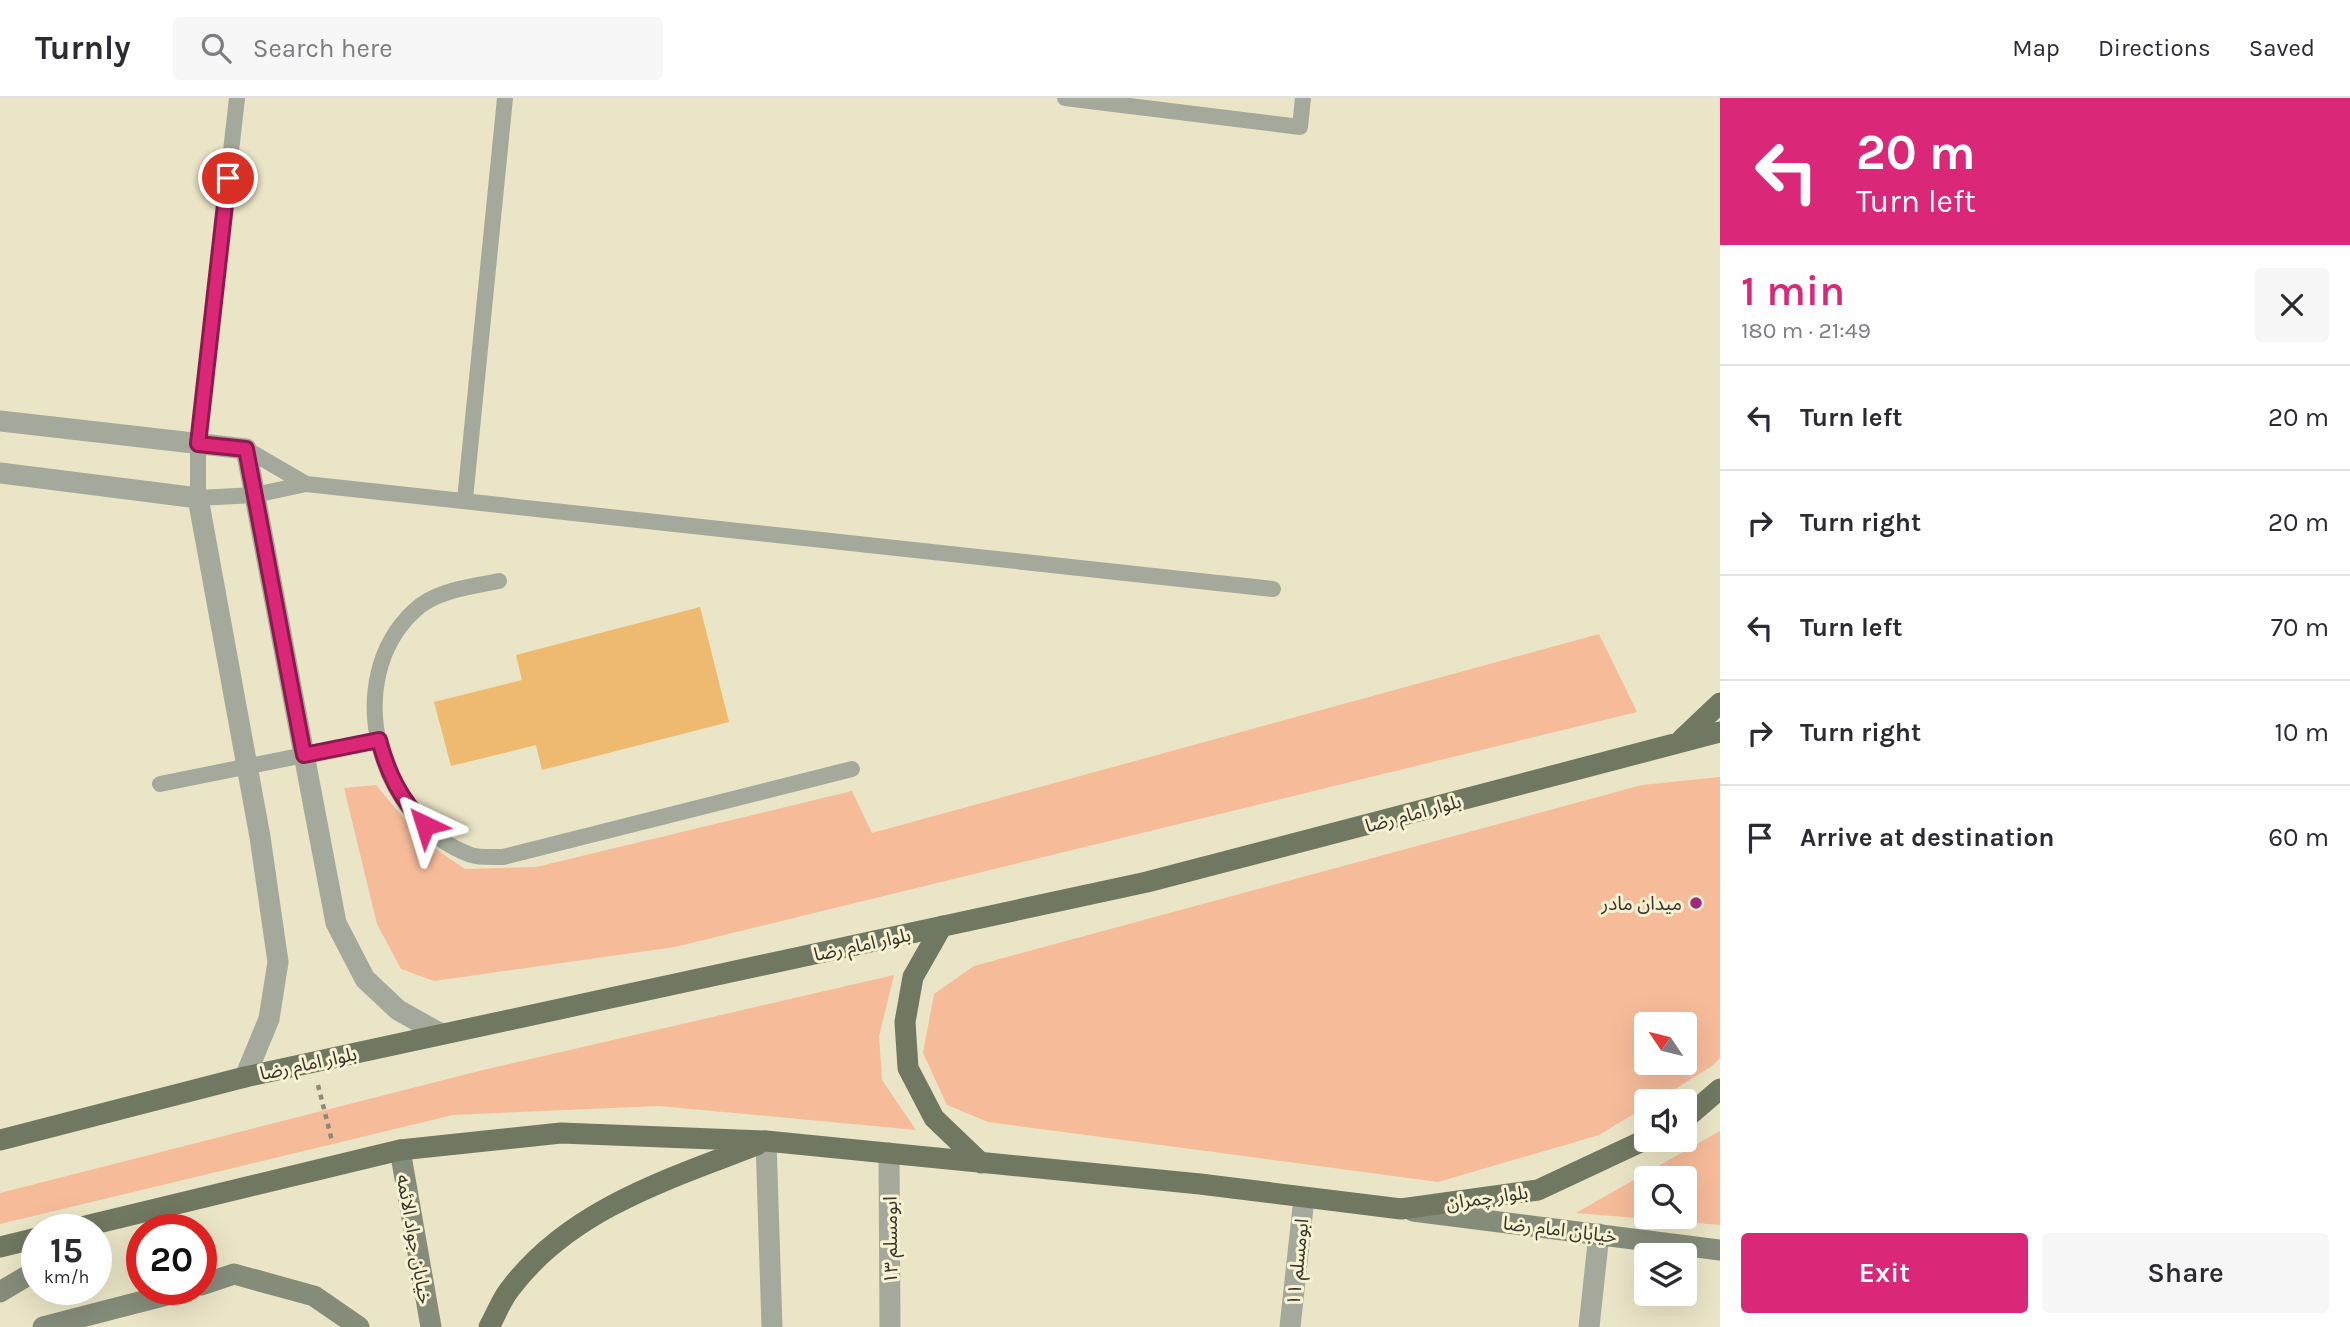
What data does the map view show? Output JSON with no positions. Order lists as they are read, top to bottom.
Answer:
{
  "streets": {
    "main road": ["بلوار امام رضا", "بلوار چمران"],
    "street": [
      "خیابان امام رضا",
      "خیابان جواد الائمه",
      "ابومسلم ۱۳",
      "ابومسلم ۱۱"
    ]
  },
  "crossings": [
    ["بلوار چمران", "خیابان امام رضا"]
  ],
  "places": ["میدان مادر"],
  "north": "top left",
  "page": {
    "header": "Turnly",
    "search": "Search here",
    "nav": ["Map", "Directions", "Saved"],
    "turn": ["20 m", "Turn left"],
    "heading": ["1 min", "180 m · 21:49"],
    "list": [
      {
        "name": "Turn left",
        "value": "20 m"
      },
      {
        "name": "Turn right",
        "value": "20 m"
      },
      {
        "name": "Turn left",
        "value": "70 m"
      },
      {
        "name": "Turn right",
        "value": "10 m"
      },
      {
        "name": "Arrive at destination",
        "value": "60 m"
      }
    ],
    "speed": "15 km/h",
    "limit": "20",
    "buttons": ["Exit", "Share"]
  }
}
